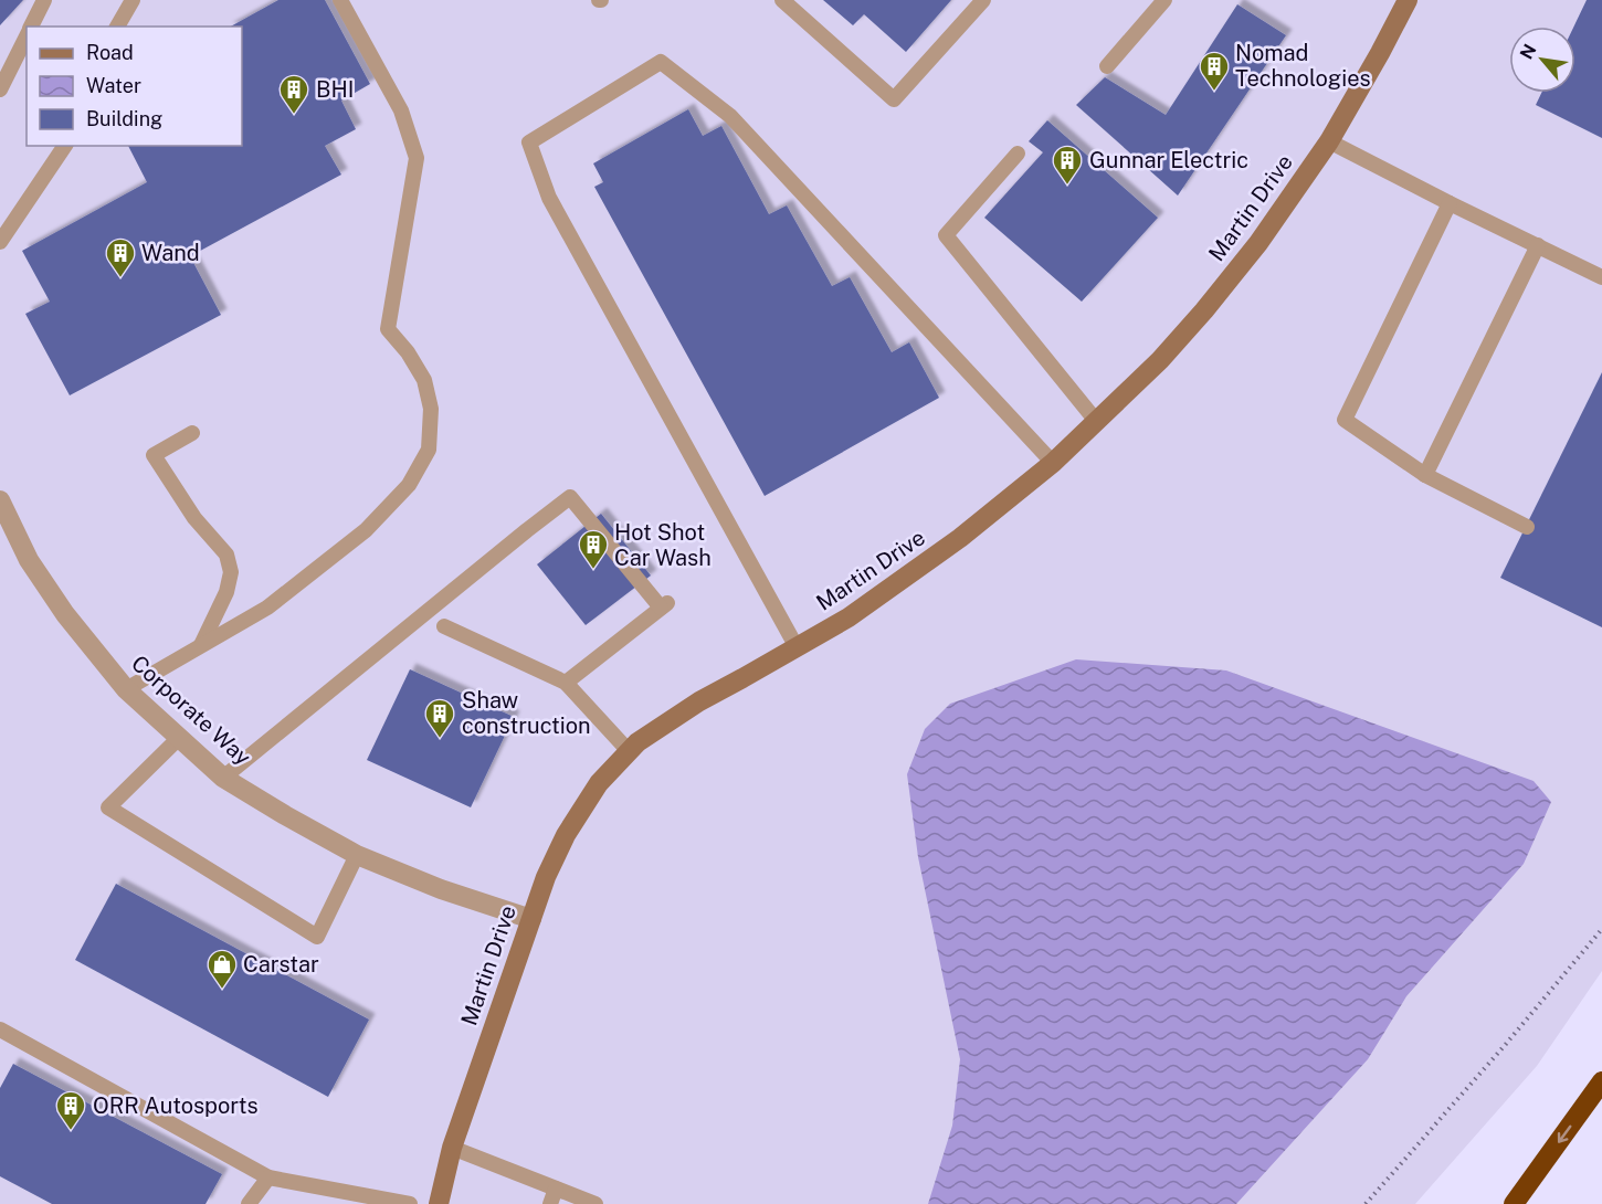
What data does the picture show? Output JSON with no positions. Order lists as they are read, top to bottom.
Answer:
{
  "streets": {
    "street": ["Martin Drive", "Corporate Way"]
  },
  "crossings": [
    ["Martin Drive", "Corporate Way"]
  ],
  "places": {
    "building": [
      "Nomad Technologies",
      "BHI",
      "Gunnar Electric",
      "Wand",
      "Hot Shot Car Wash",
      "Shaw construction",
      "ORR Autosports"
    ],
    "shop": ["Carstar"]
  },
  "legend": ["Road", "Water", "Building"],
  "north": "top left"
}
